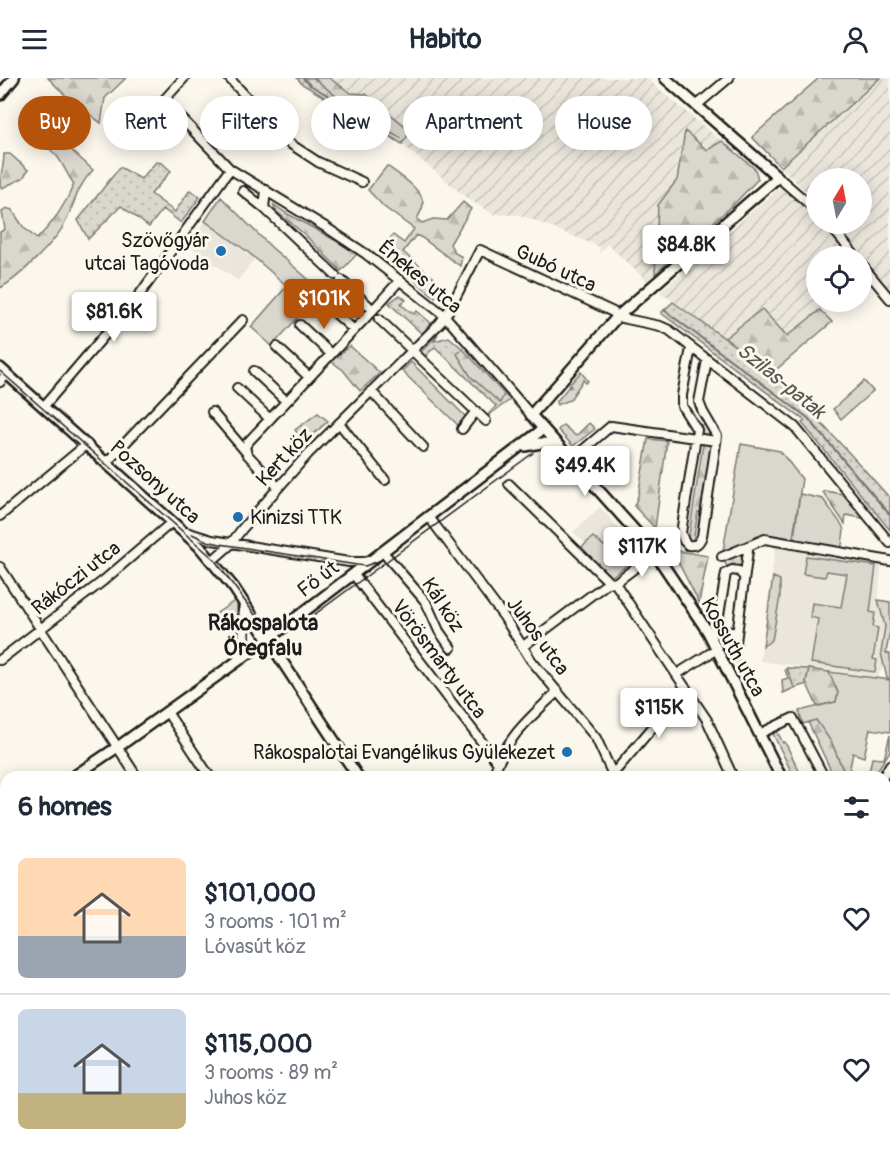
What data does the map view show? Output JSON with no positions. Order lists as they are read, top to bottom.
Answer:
{
  "streets": {
    "street": [
      "Gubó utca",
      "Énekes utca",
      "Kert köz",
      "Pozsony utca",
      "Rákóczi utca",
      "Fő út",
      "Kál köz",
      "Juhos utca",
      "Kossuth utca",
      "Vörösmarty utca"
    ]
  },
  "crossings": [
    ["Gubó utca", "Kert köz"],
    ["Énekes utca", "Kert köz"],
    ["Énekes utca", "Kossuth utca"],
    ["Kert köz", "Pozsony utca"],
    ["Pozsony utca", "Rákóczi utca"],
    ["Pozsony utca", "Fő út"],
    ["Fő út", "Kál köz"],
    ["Fő út", "Juhos utca"],
    ["Fő út", "Kossuth utca"],
    ["Fő út", "Vörösmarty utca"]
  ],
  "districts": ["Rákospalota Öregfalu"],
  "water": ["Szilas-patak"],
  "places": ["Szövőgyár utcai Tagóvoda", "Kinizsi TTK", "Rákospalotai Evangélikus Gyülekezet"],
  "north": "top",
  "page": {
    "header": "Habito",
    "chip": [
      "Buy",
      "Rent",
      "Filters",
      "New",
      "Apartment",
      "House"
    ],
    "price": [
      "$84.8K",
      "$101K",
      "$81.6K",
      "$49.4K",
      "$117K",
      "$115K"
    ],
    "heading": "6 homes",
    "list": [
      {
        "name": "$101,000",
        "note": "3 rooms · 101 m² · Lóvasút köz"
      },
      {
        "name": "$115,000",
        "note": "3 rooms · 89 m² · Juhos köz"
      }
    ]
  }
}
